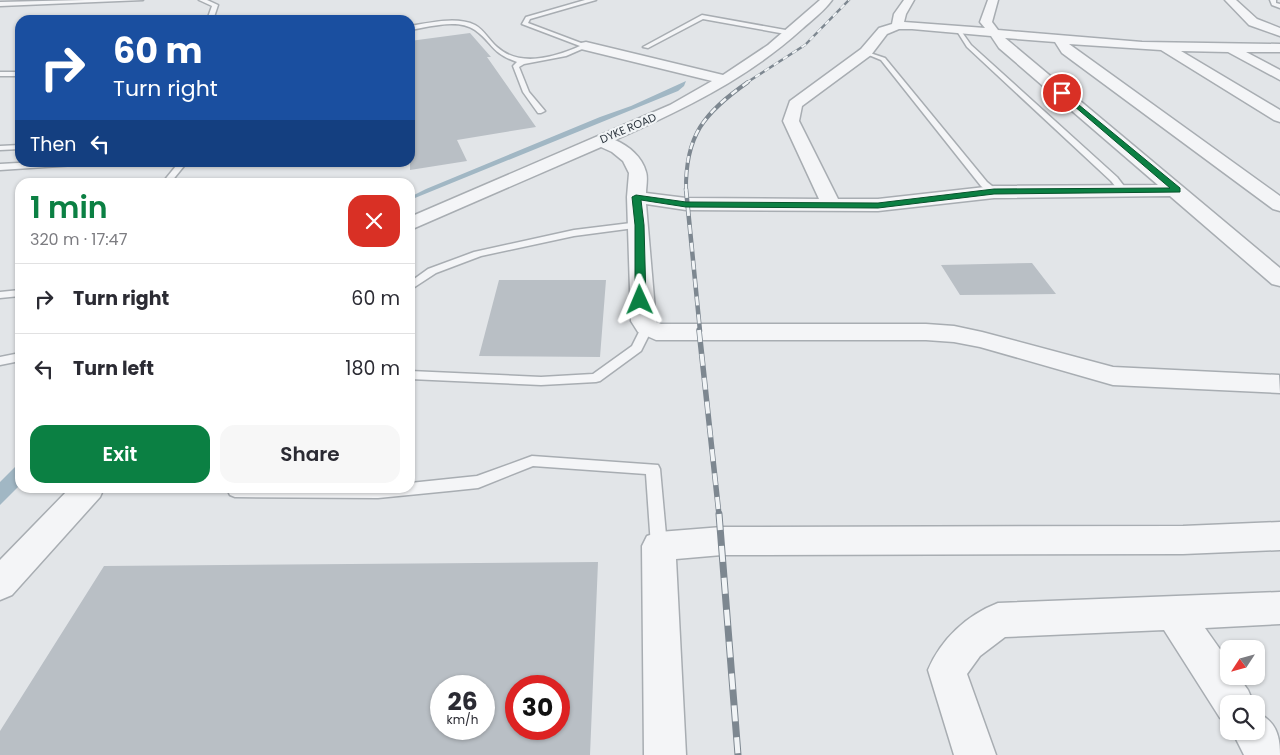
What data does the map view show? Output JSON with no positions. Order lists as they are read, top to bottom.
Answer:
{
  "streets": {
    "street": ["DYKE ROAD"]
  },
  "north": "bottom left",
  "page": {
    "turn": ["60 m", "Turn right"],
    "then": "Then",
    "heading": ["1 min", "320 m · 17:47"],
    "list": [
      {
        "name": "Turn right",
        "value": "60 m"
      },
      {
        "name": "Turn left",
        "value": "180 m"
      }
    ],
    "buttons": ["Exit", "Share"],
    "speed": "26 km/h",
    "limit": "30"
  }
}
